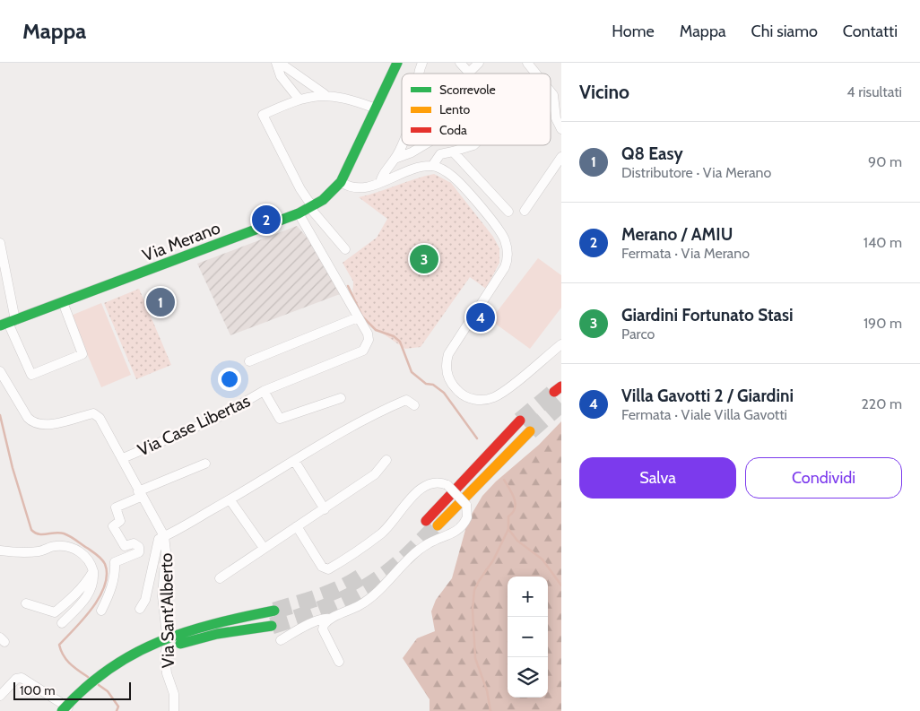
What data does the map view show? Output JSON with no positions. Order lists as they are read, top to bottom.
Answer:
{
  "streets": {
    "main road": ["Via Merano"],
    "street": ["Via Case Libertas", "Via Sant'Alberto"]
  },
  "crossings": [
    ["Via Case Libertas", "Via Sant'Alberto"]
  ],
  "legend": ["Scorrevole", "Lento", "Coda"],
  "scale_bar": "100 m",
  "page": {
    "header": "Mappa",
    "nav": [
      "Home",
      "Mappa",
      "Chi siamo",
      "Contatti"
    ],
    "heading": ["Vicino", "4 risultati"],
    "list": [
      {
        "mark": "1",
        "name": "Q8 Easy",
        "note": "Distributore · Via Merano",
        "value": "90 m"
      },
      {
        "mark": "2",
        "name": "Merano / AMIU",
        "note": "Fermata · Via Merano",
        "value": "140 m"
      },
      {
        "mark": "3",
        "name": "Giardini Fortunato Stasi",
        "note": "Parco",
        "value": "190 m"
      },
      {
        "mark": "4",
        "name": "Villa Gavotti 2 / Giardini",
        "note": "Fermata · Viale Villa Gavotti",
        "value": "220 m"
      }
    ],
    "pins": [
      "2",
      "3",
      "1",
      "4"
    ],
    "buttons": ["Salva", "Condividi"],
    "map_buttons": ["+", "−"],
    "scale": "100 m"
  }
}
